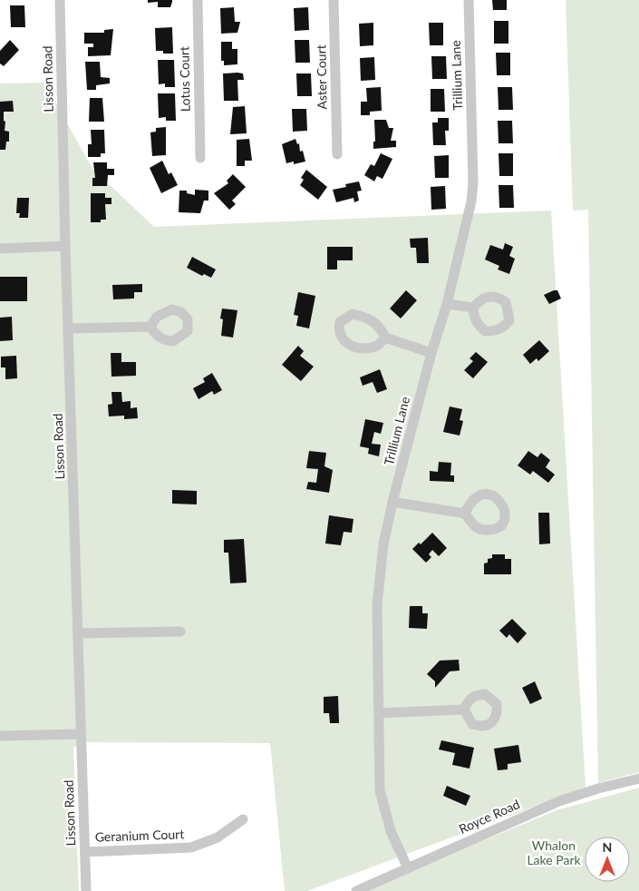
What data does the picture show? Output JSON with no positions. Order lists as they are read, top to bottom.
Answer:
{
  "streets": {
    "street": [
      "Trillium Lane",
      "Aster Court",
      "Lisson Road",
      "Lotus Court",
      "Royce Road",
      "Geranium Court"
    ]
  },
  "crossings": [
    ["Trillium Lane", "Royce Road"],
    ["Lisson Road", "Geranium Court"]
  ],
  "parks": ["Whalon Lake Park"],
  "north": "top"
}
